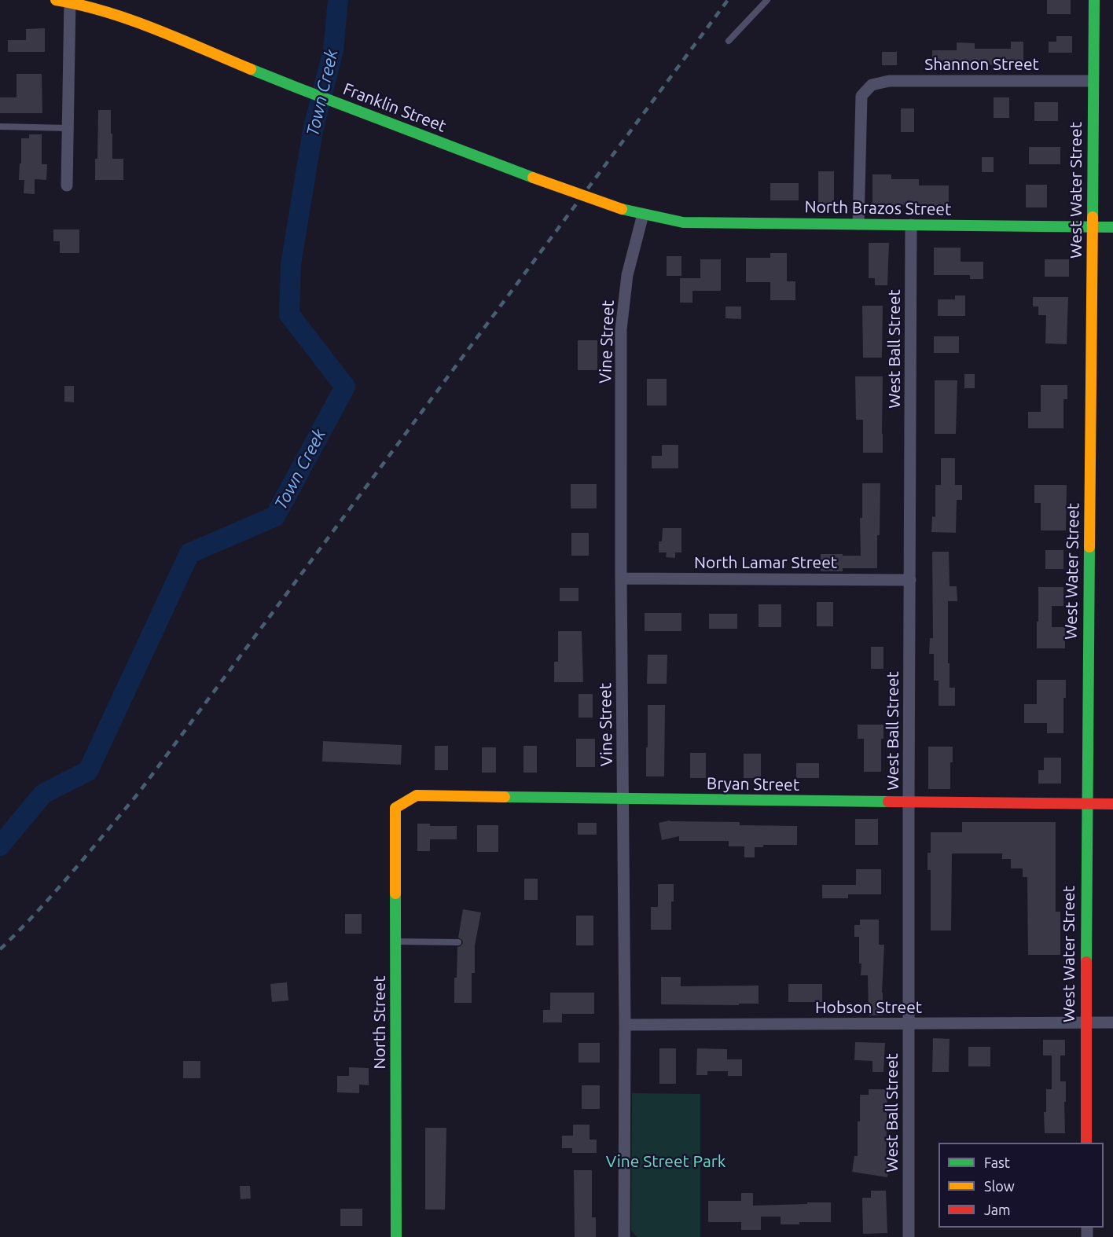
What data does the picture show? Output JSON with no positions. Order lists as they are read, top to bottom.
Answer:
{
  "streets": {
    "street": [
      "Shannon Street",
      "Franklin Street",
      "West Water Street",
      "North Brazos Street",
      "Vine Street",
      "West Ball Street",
      "North Lamar Street",
      "Bryan Street",
      "Hobson Street",
      "North Street"
    ]
  },
  "crossings": [
    ["Shannon Street", "West Water Street"],
    ["Shannon Street", "North Brazos Street"],
    ["Franklin Street", "North Brazos Street"],
    ["Franklin Street", "Vine Street"],
    ["West Water Street", "North Brazos Street"],
    ["West Water Street", "Bryan Street"],
    ["West Water Street", "Hobson Street"],
    ["North Brazos Street", "Vine Street"],
    ["North Brazos Street", "West Ball Street"],
    ["Vine Street", "North Lamar Street"],
    ["Vine Street", "Bryan Street"],
    ["Vine Street", "Hobson Street"],
    ["West Ball Street", "North Lamar Street"],
    ["West Ball Street", "Bryan Street"],
    ["West Ball Street", "Hobson Street"],
    ["Bryan Street", "North Street"]
  ],
  "water": ["Town Creek"],
  "parks": ["Vine Street Park"],
  "legend": ["Fast", "Slow", "Jam"]
}
